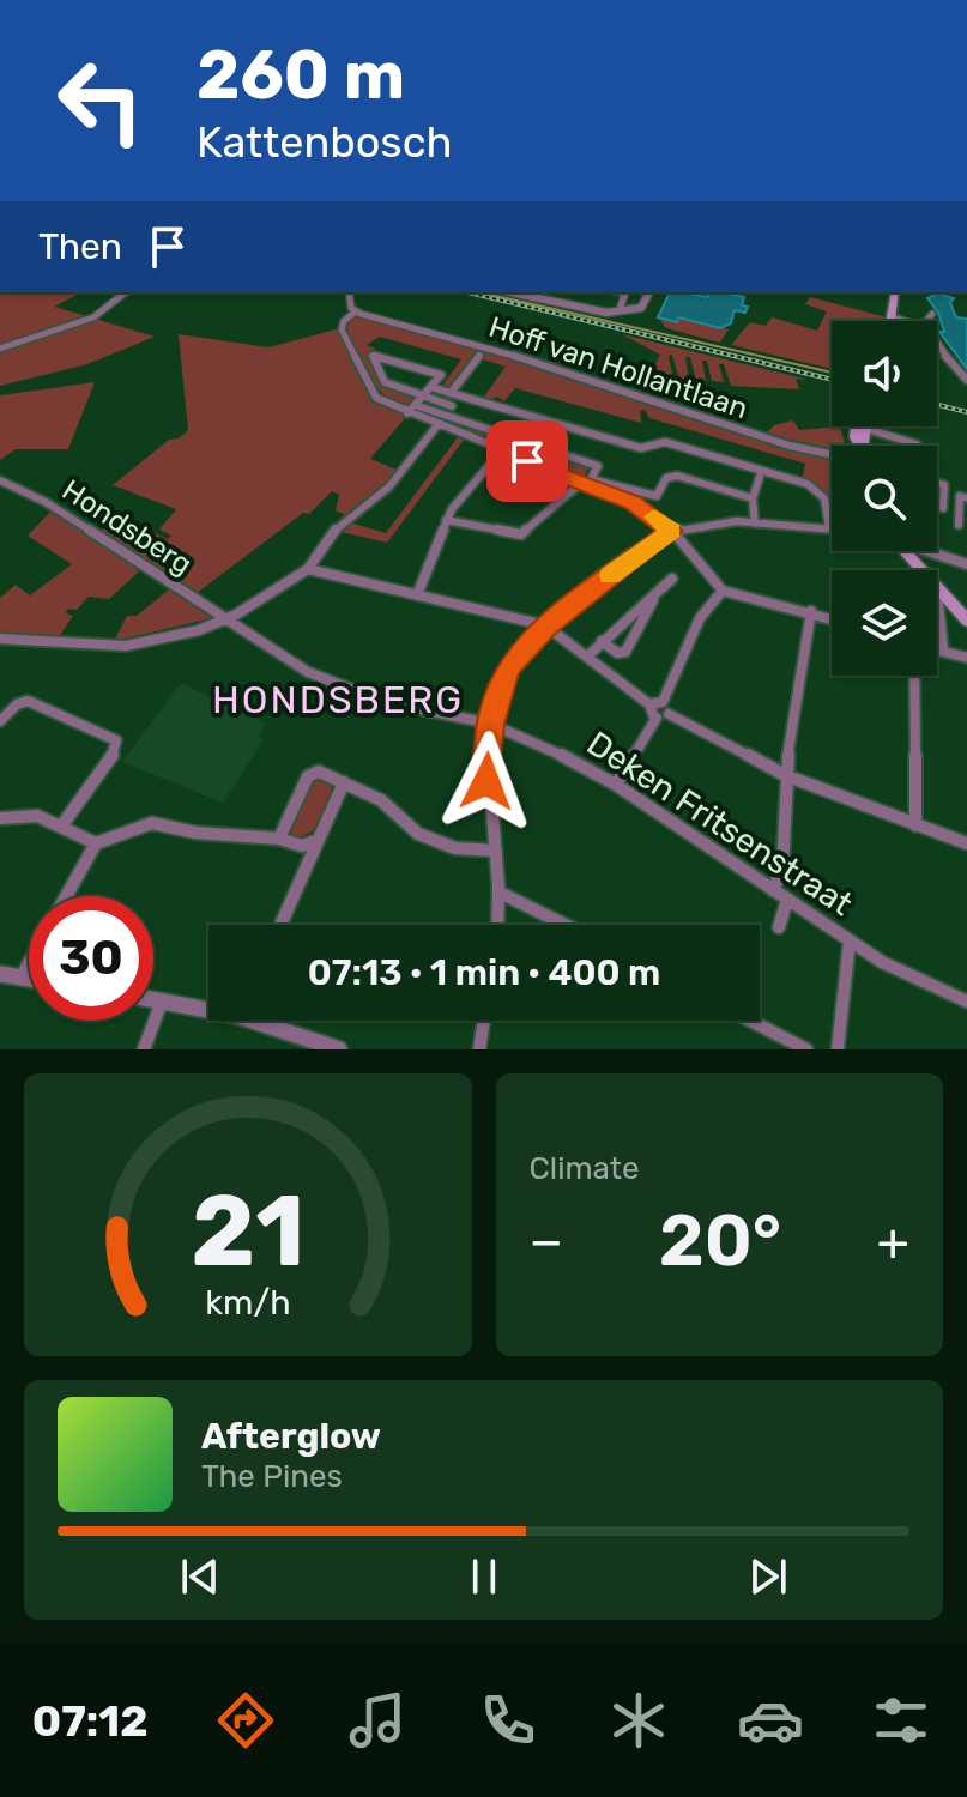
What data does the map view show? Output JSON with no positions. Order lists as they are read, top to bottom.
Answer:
{
  "streets": {
    "street": ["Hoff van Hollantlaan", "Hondsberg", "Deken Fritsenstraat"]
  },
  "crossings": [
    ["Hondsberg", "Deken Fritsenstraat"]
  ],
  "districts": ["HONDSBERG"],
  "page": {
    "turn": ["260 m", "Kattenbosch"],
    "then": "Then",
    "limit": "30",
    "trip": "07:13 · 1 min · 400 m",
    "tile": "Climate",
    "heat": ["−", "20°", "+"],
    "song": ["Afterglow", "The Pines"],
    "tabs": "07:12",
    "gauge": ["21", "km/h"]
  }
}
